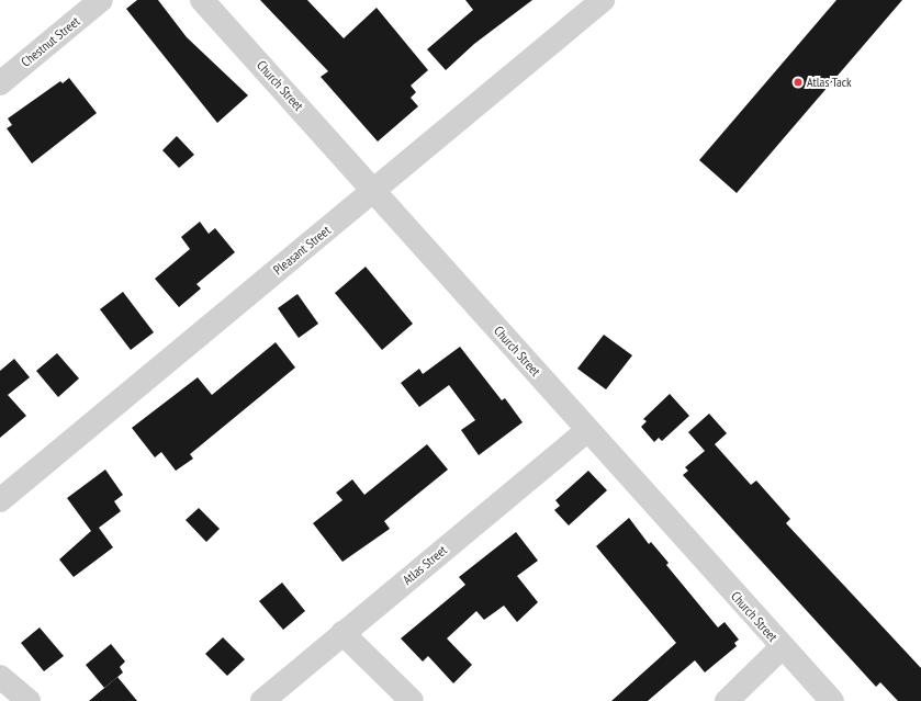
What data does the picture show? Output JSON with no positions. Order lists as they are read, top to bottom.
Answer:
{
  "streets": {
    "street": [
      "Chestnut Street",
      "Church Street",
      "Pleasant Street",
      "Atlas Street"
    ]
  },
  "crossings": [
    ["Church Street", "Pleasant Street"],
    ["Church Street", "Atlas Street"]
  ],
  "places": ["Atlas Tack"]
}
